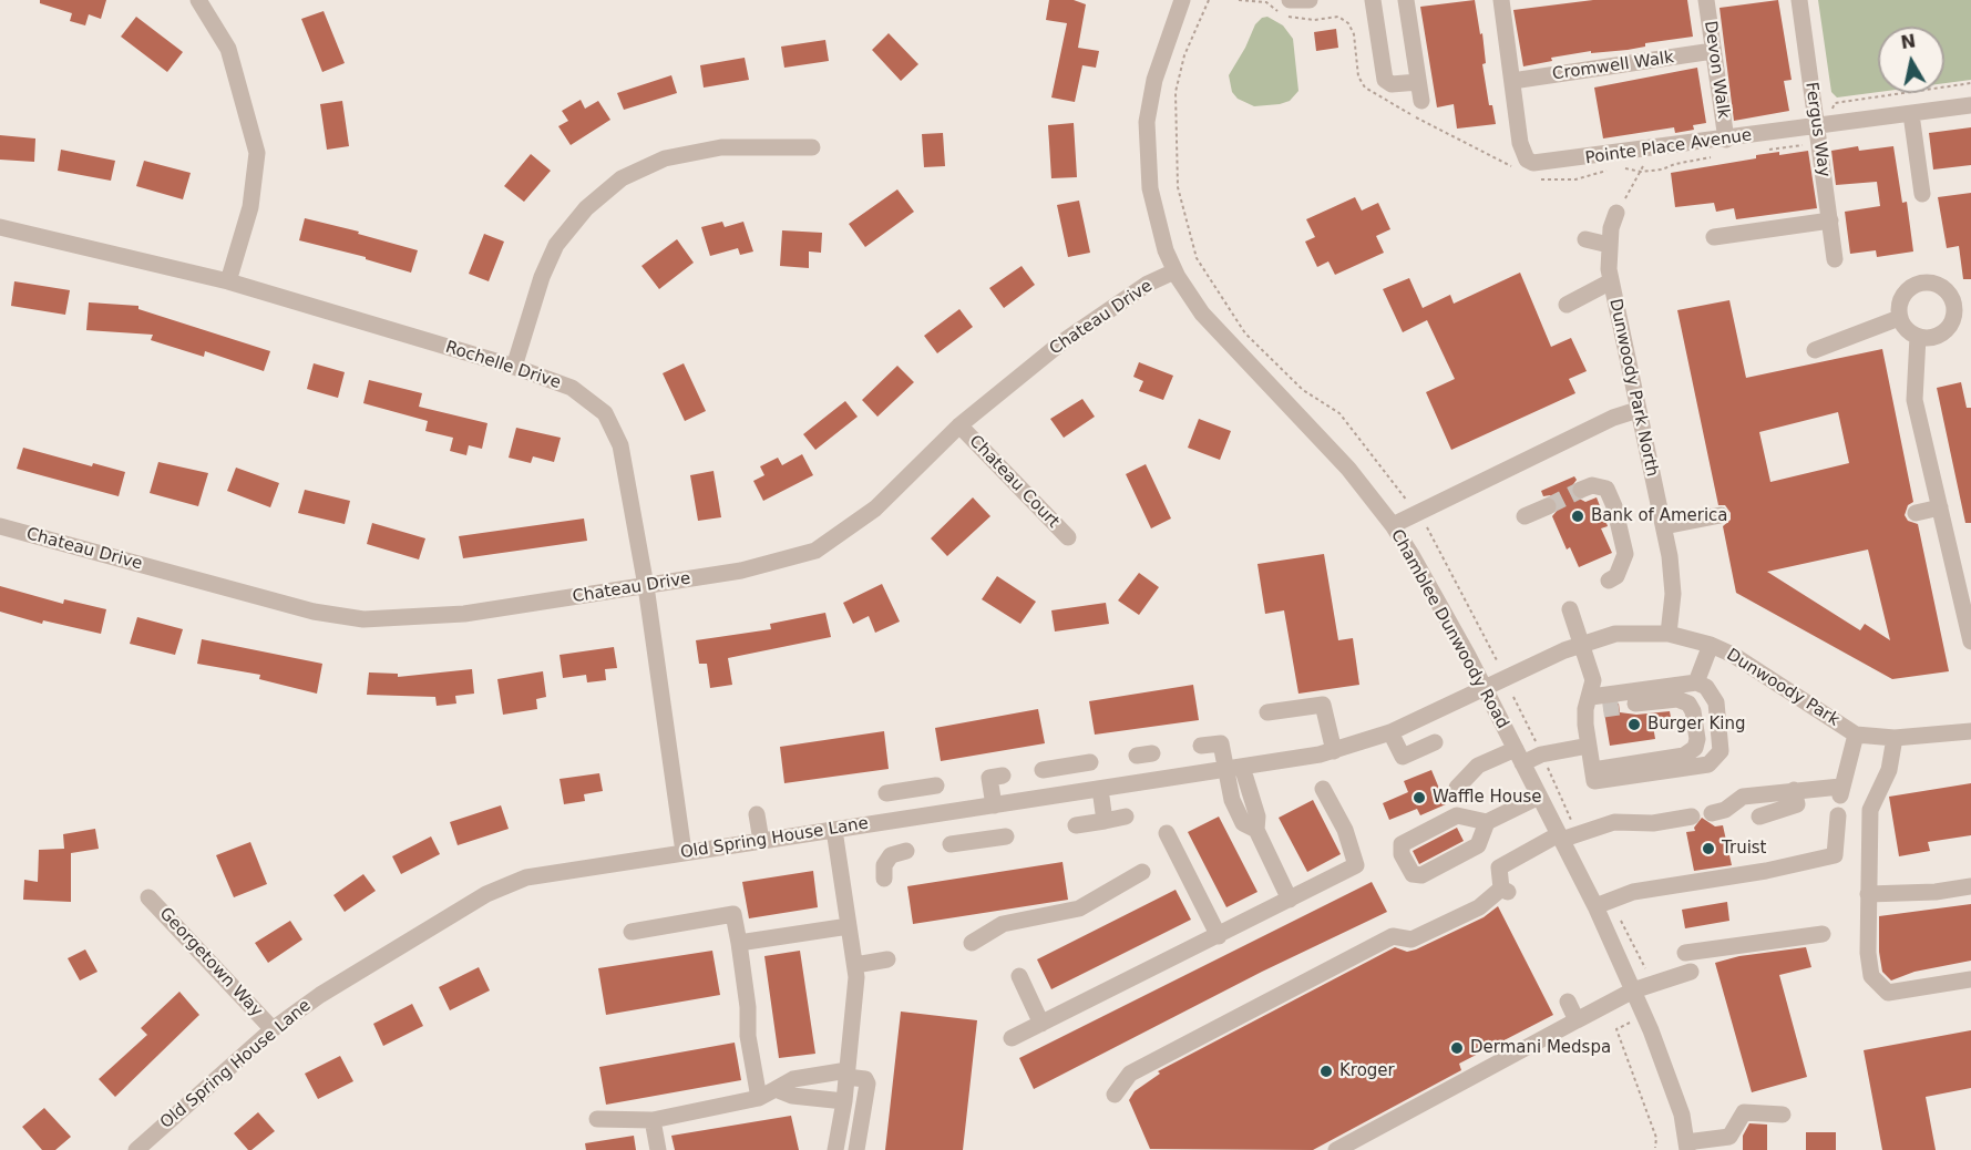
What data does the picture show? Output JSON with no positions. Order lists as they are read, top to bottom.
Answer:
{
  "streets": {
    "street": [
      "Cromwell Walk",
      "Devon Walk",
      "Fergus Way",
      "Pointe Place Avenue",
      "Chateau Drive",
      "Rochelle Drive",
      "Dunwoody Park North",
      "Chateau Court",
      "Chamblee Dunwoody Road",
      "Dunwoody Park",
      "Old Spring House Lane",
      "Georgetown Way"
    ]
  },
  "crossings": [
    ["Cromwell Walk", "Devon Walk"],
    ["Cromwell Walk", "Pointe Place Avenue"],
    ["Devon Walk", "Pointe Place Avenue"],
    ["Fergus Way", "Pointe Place Avenue"],
    ["Chateau Drive", "Rochelle Drive"],
    ["Chateau Drive", "Chateau Court"],
    ["Chateau Drive", "Chamblee Dunwoody Road"],
    ["Rochelle Drive", "Old Spring House Lane"],
    ["Dunwoody Park North", "Dunwoody Park"],
    ["Chamblee Dunwoody Road", "Dunwoody Park"],
    ["Chamblee Dunwoody Road", "Old Spring House Lane"],
    ["Dunwoody Park", "Old Spring House Lane"],
    ["Old Spring House Lane", "Georgetown Way"]
  ],
  "places": [
    "Bank of America",
    "Burger King",
    "Waffle House",
    "Truist",
    "Dermani Medspa",
    "Kroger"
  ],
  "north": "top"
}
